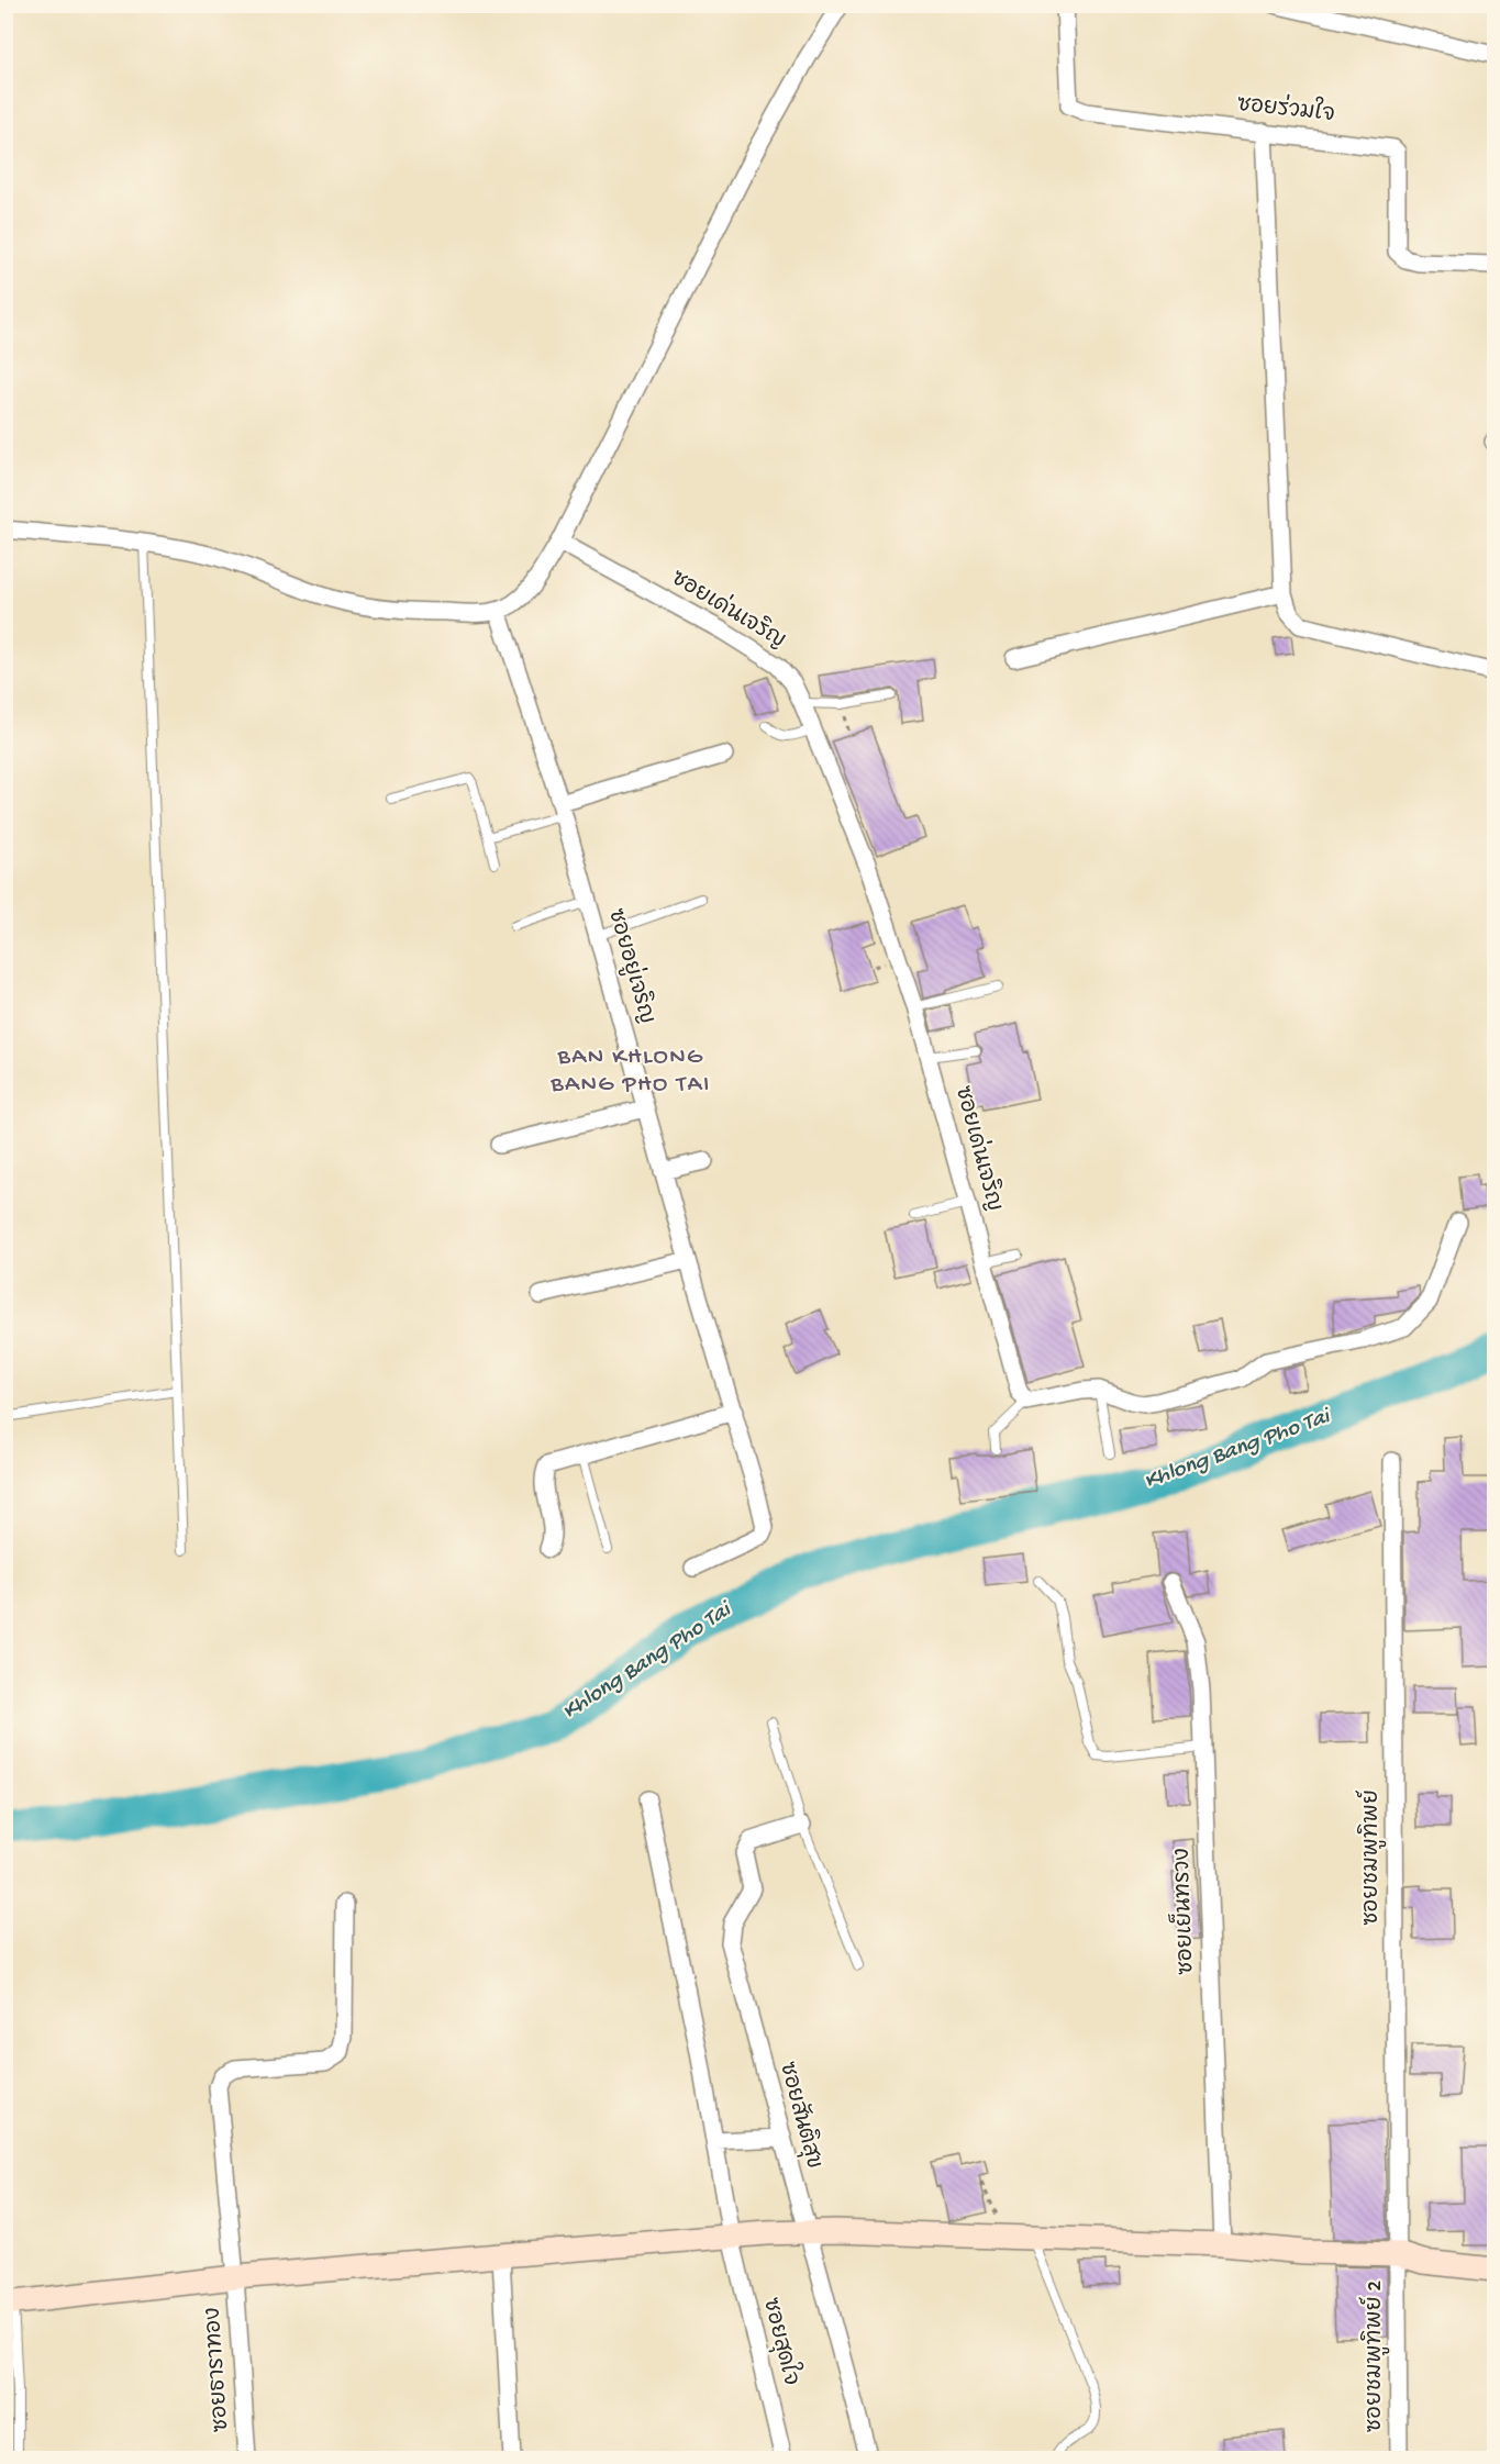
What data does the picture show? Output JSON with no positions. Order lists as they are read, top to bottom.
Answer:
{
  "streets": {
    "street": [
      "ซอยร่วมใจ",
      "ซอยเด่นเจริญ",
      "ซอยอยู่เจริญ",
      "ซอยชมพูทิพย์",
      "ซอยเย็นทรวง",
      "ซอยสันติสุข",
      "ซอยสุดใจ",
      "ซอยชมพูทิพย์ 2",
      "ซอยธาราทอง"
    ]
  },
  "crossings": [
    ["ซอยชมพูทิพย์", "ซอยชมพูทิพย์ 2"]
  ],
  "districts": ["BAN KHLONG BANG PHO TAI"],
  "water": ["Khlong Bang Pho Tai"]
}
